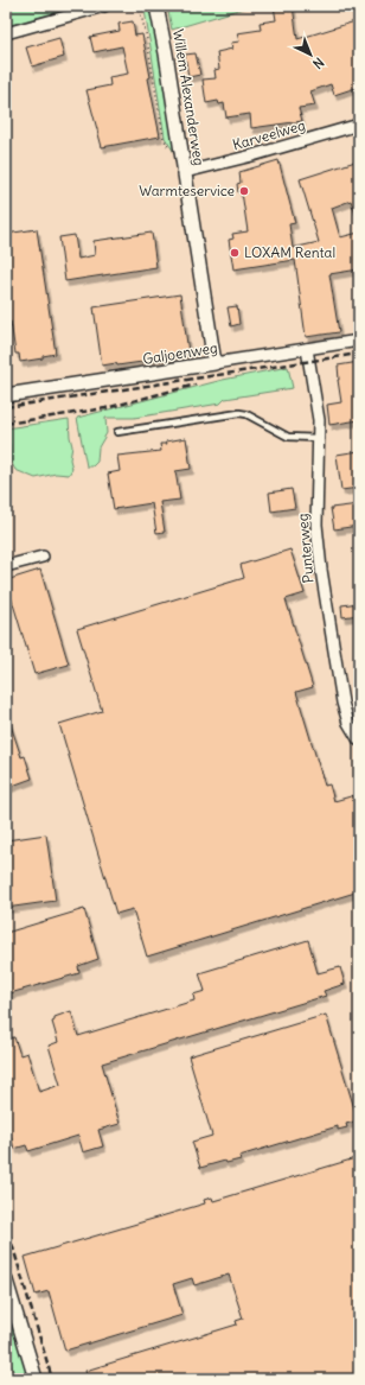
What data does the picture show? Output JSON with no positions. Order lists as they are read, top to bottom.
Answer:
{
  "streets": {
    "street": [
      "Willem Alexanderweg",
      "Karveelweg",
      "Galjoenweg",
      "Punterweg"
    ]
  },
  "crossings": [
    ["Willem Alexanderweg", "Karveelweg"],
    ["Willem Alexanderweg", "Galjoenweg"],
    ["Galjoenweg", "Punterweg"]
  ],
  "places": ["Warmteservice", "LOXAM Rental"],
  "north": "bottom right"
}
